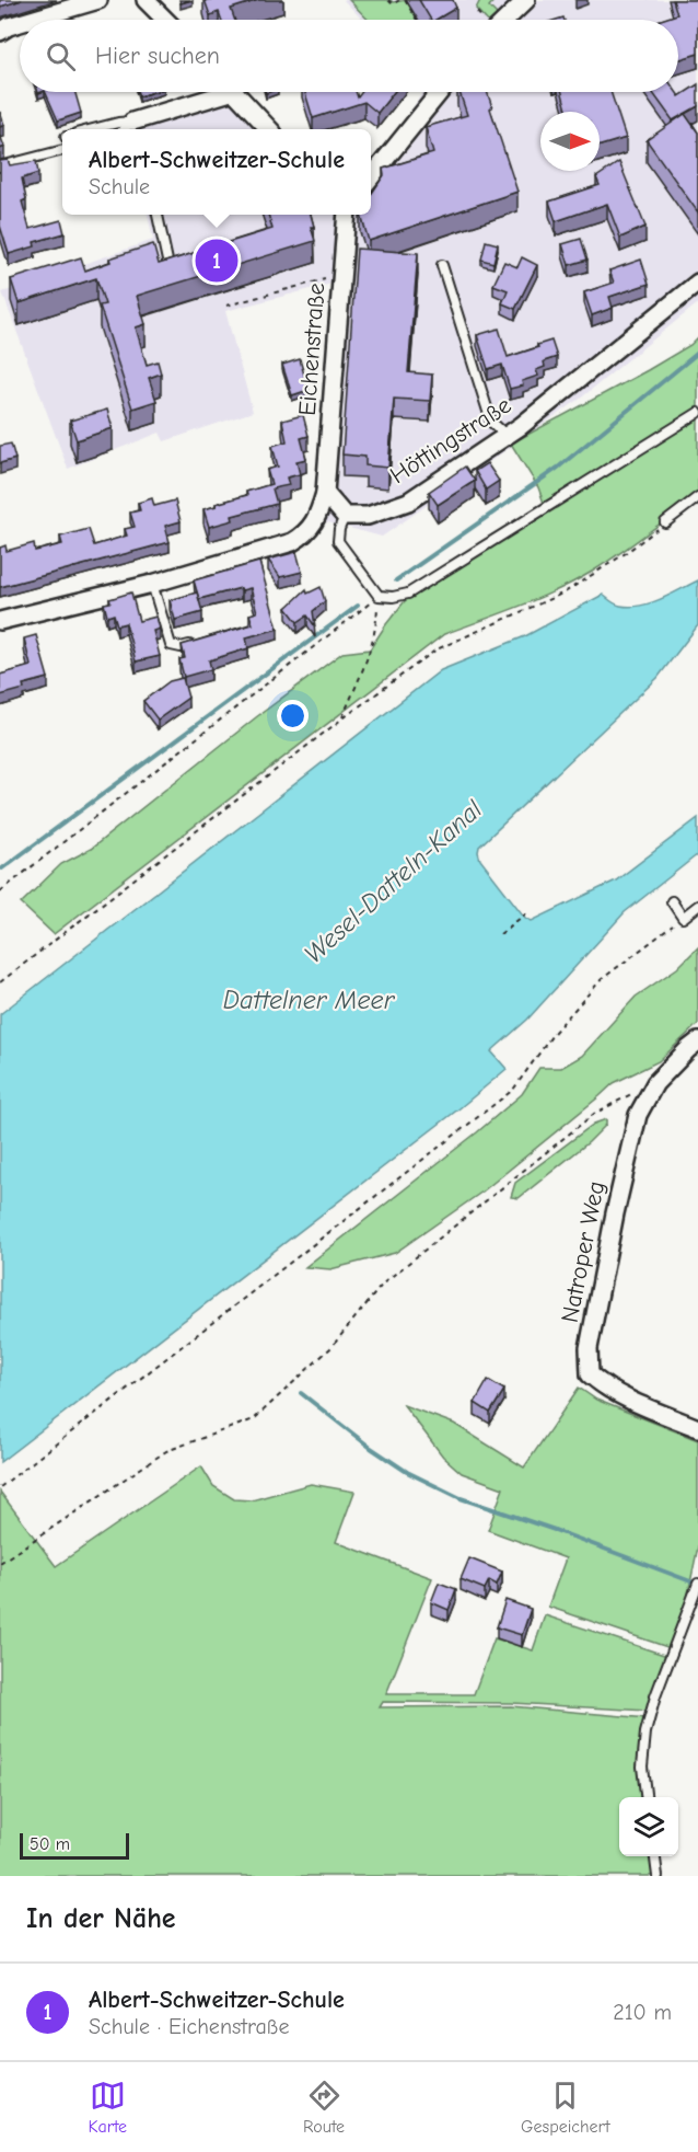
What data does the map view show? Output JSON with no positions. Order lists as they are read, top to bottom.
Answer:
{
  "streets": {
    "street": ["Eichenstraße", "Höttingstraße", "Natroper Weg"]
  },
  "water": ["Wesel-Datteln-Kanal", "Dattelner Meer"],
  "scale_bar": "50 m",
  "north": "right",
  "page": {
    "search": "Hier suchen",
    "popup": ["Albert-Schweitzer-Schule", "Schule"],
    "pins": "1",
    "scale": "50 m",
    "heading": "In der Nähe",
    "list": [
      {
        "mark": "1",
        "name": "Albert-Schweitzer-Schule",
        "note": "Schule · Eichenstraße",
        "value": "210 m"
      }
    ],
    "nav": ["Karte", "Route", "Gespeichert"]
  }
}
